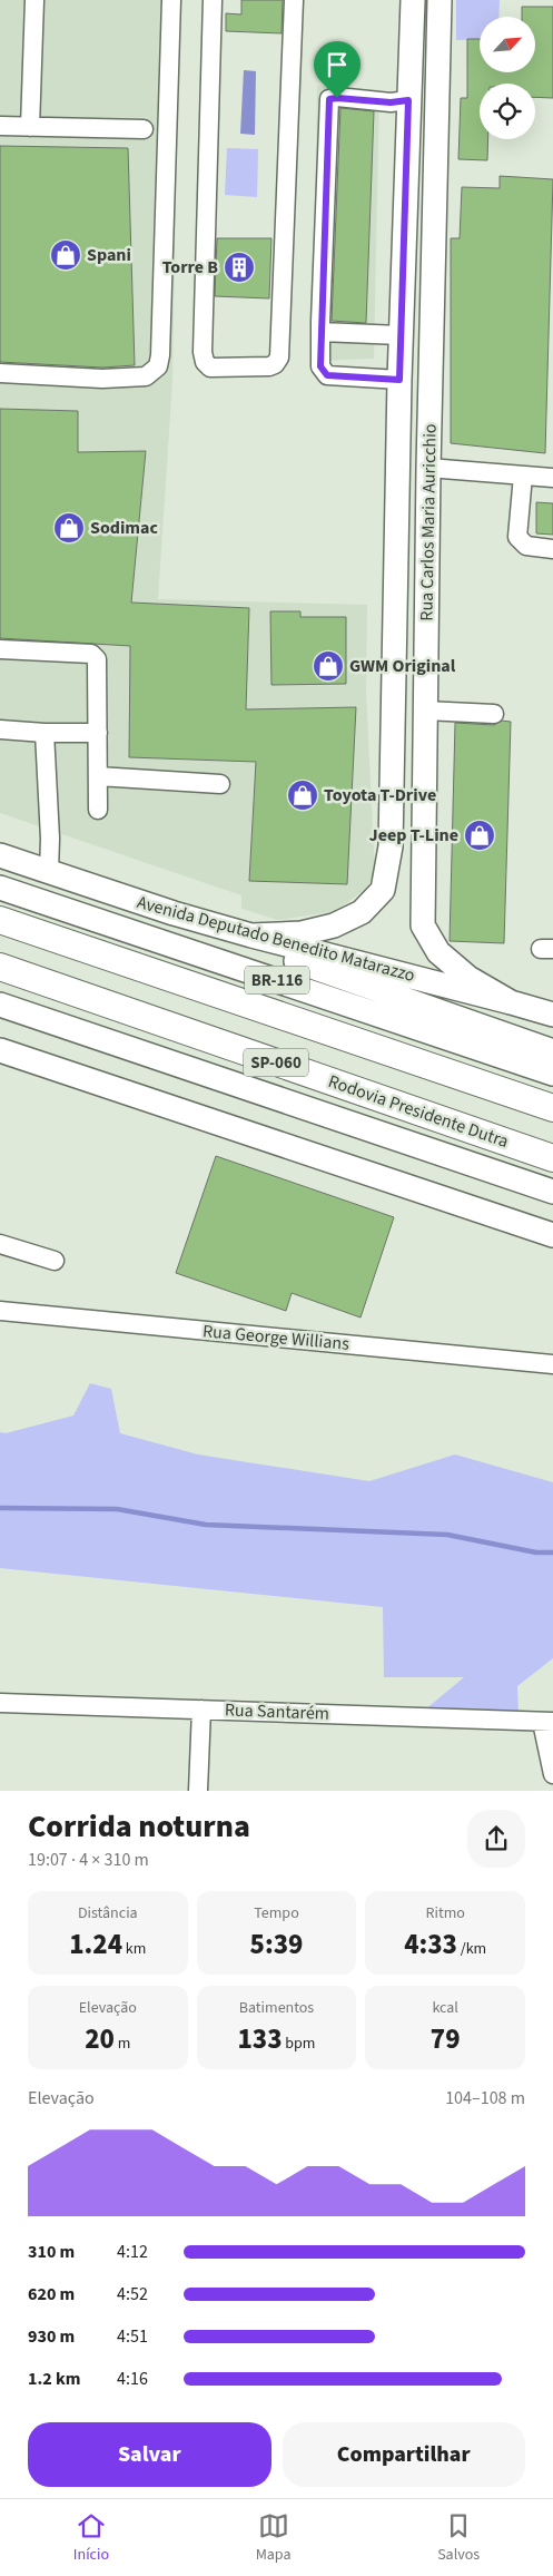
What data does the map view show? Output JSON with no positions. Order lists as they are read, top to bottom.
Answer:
{
  "streets": {
    "highway": ["SP-060", "Rodovia Presidente Dutra"],
    "main road": ["Rua Carlos Maria Auricchio", "Avenida Deputado Benedito Matarazzo", "BR-116"],
    "street": ["Rua George Willians", "Rua Santarém"]
  },
  "crossings": [
    ["Rua Carlos Maria Auricchio", "Avenida Deputado Benedito Matarazzo"]
  ],
  "places": {
    "shop": [
      "Spani",
      "Sodimac",
      "GWM Original",
      "Toyota T-Drive",
      "Jeep T-Line"
    ],
    "building": ["Torre B"]
  },
  "north": "top right",
  "page": {
    "heading": ["Corrida noturna", "19:07 · 4 × 310 m"],
    "stats": [
      ["Distância", "1.24 km"],
      ["Tempo", "5:39"],
      ["Ritmo", "4:33 /km"],
      ["Elevação", "20 m"],
      ["Batimentos", "133 bpm"],
      ["kcal", "79"]
    ],
    "chart": ["Elevação", "104–108 m"],
    "list": [
      {
        "name": "310 m",
        "note": "4:12"
      },
      {
        "name": "620 m",
        "note": "4:52"
      },
      {
        "name": "930 m",
        "note": "4:51"
      },
      {
        "name": "1.2 km",
        "note": "4:16"
      }
    ],
    "buttons": ["Salvar", "Compartilhar"],
    "tabs": ["Início", "Mapa", "Salvos"]
  }
}
